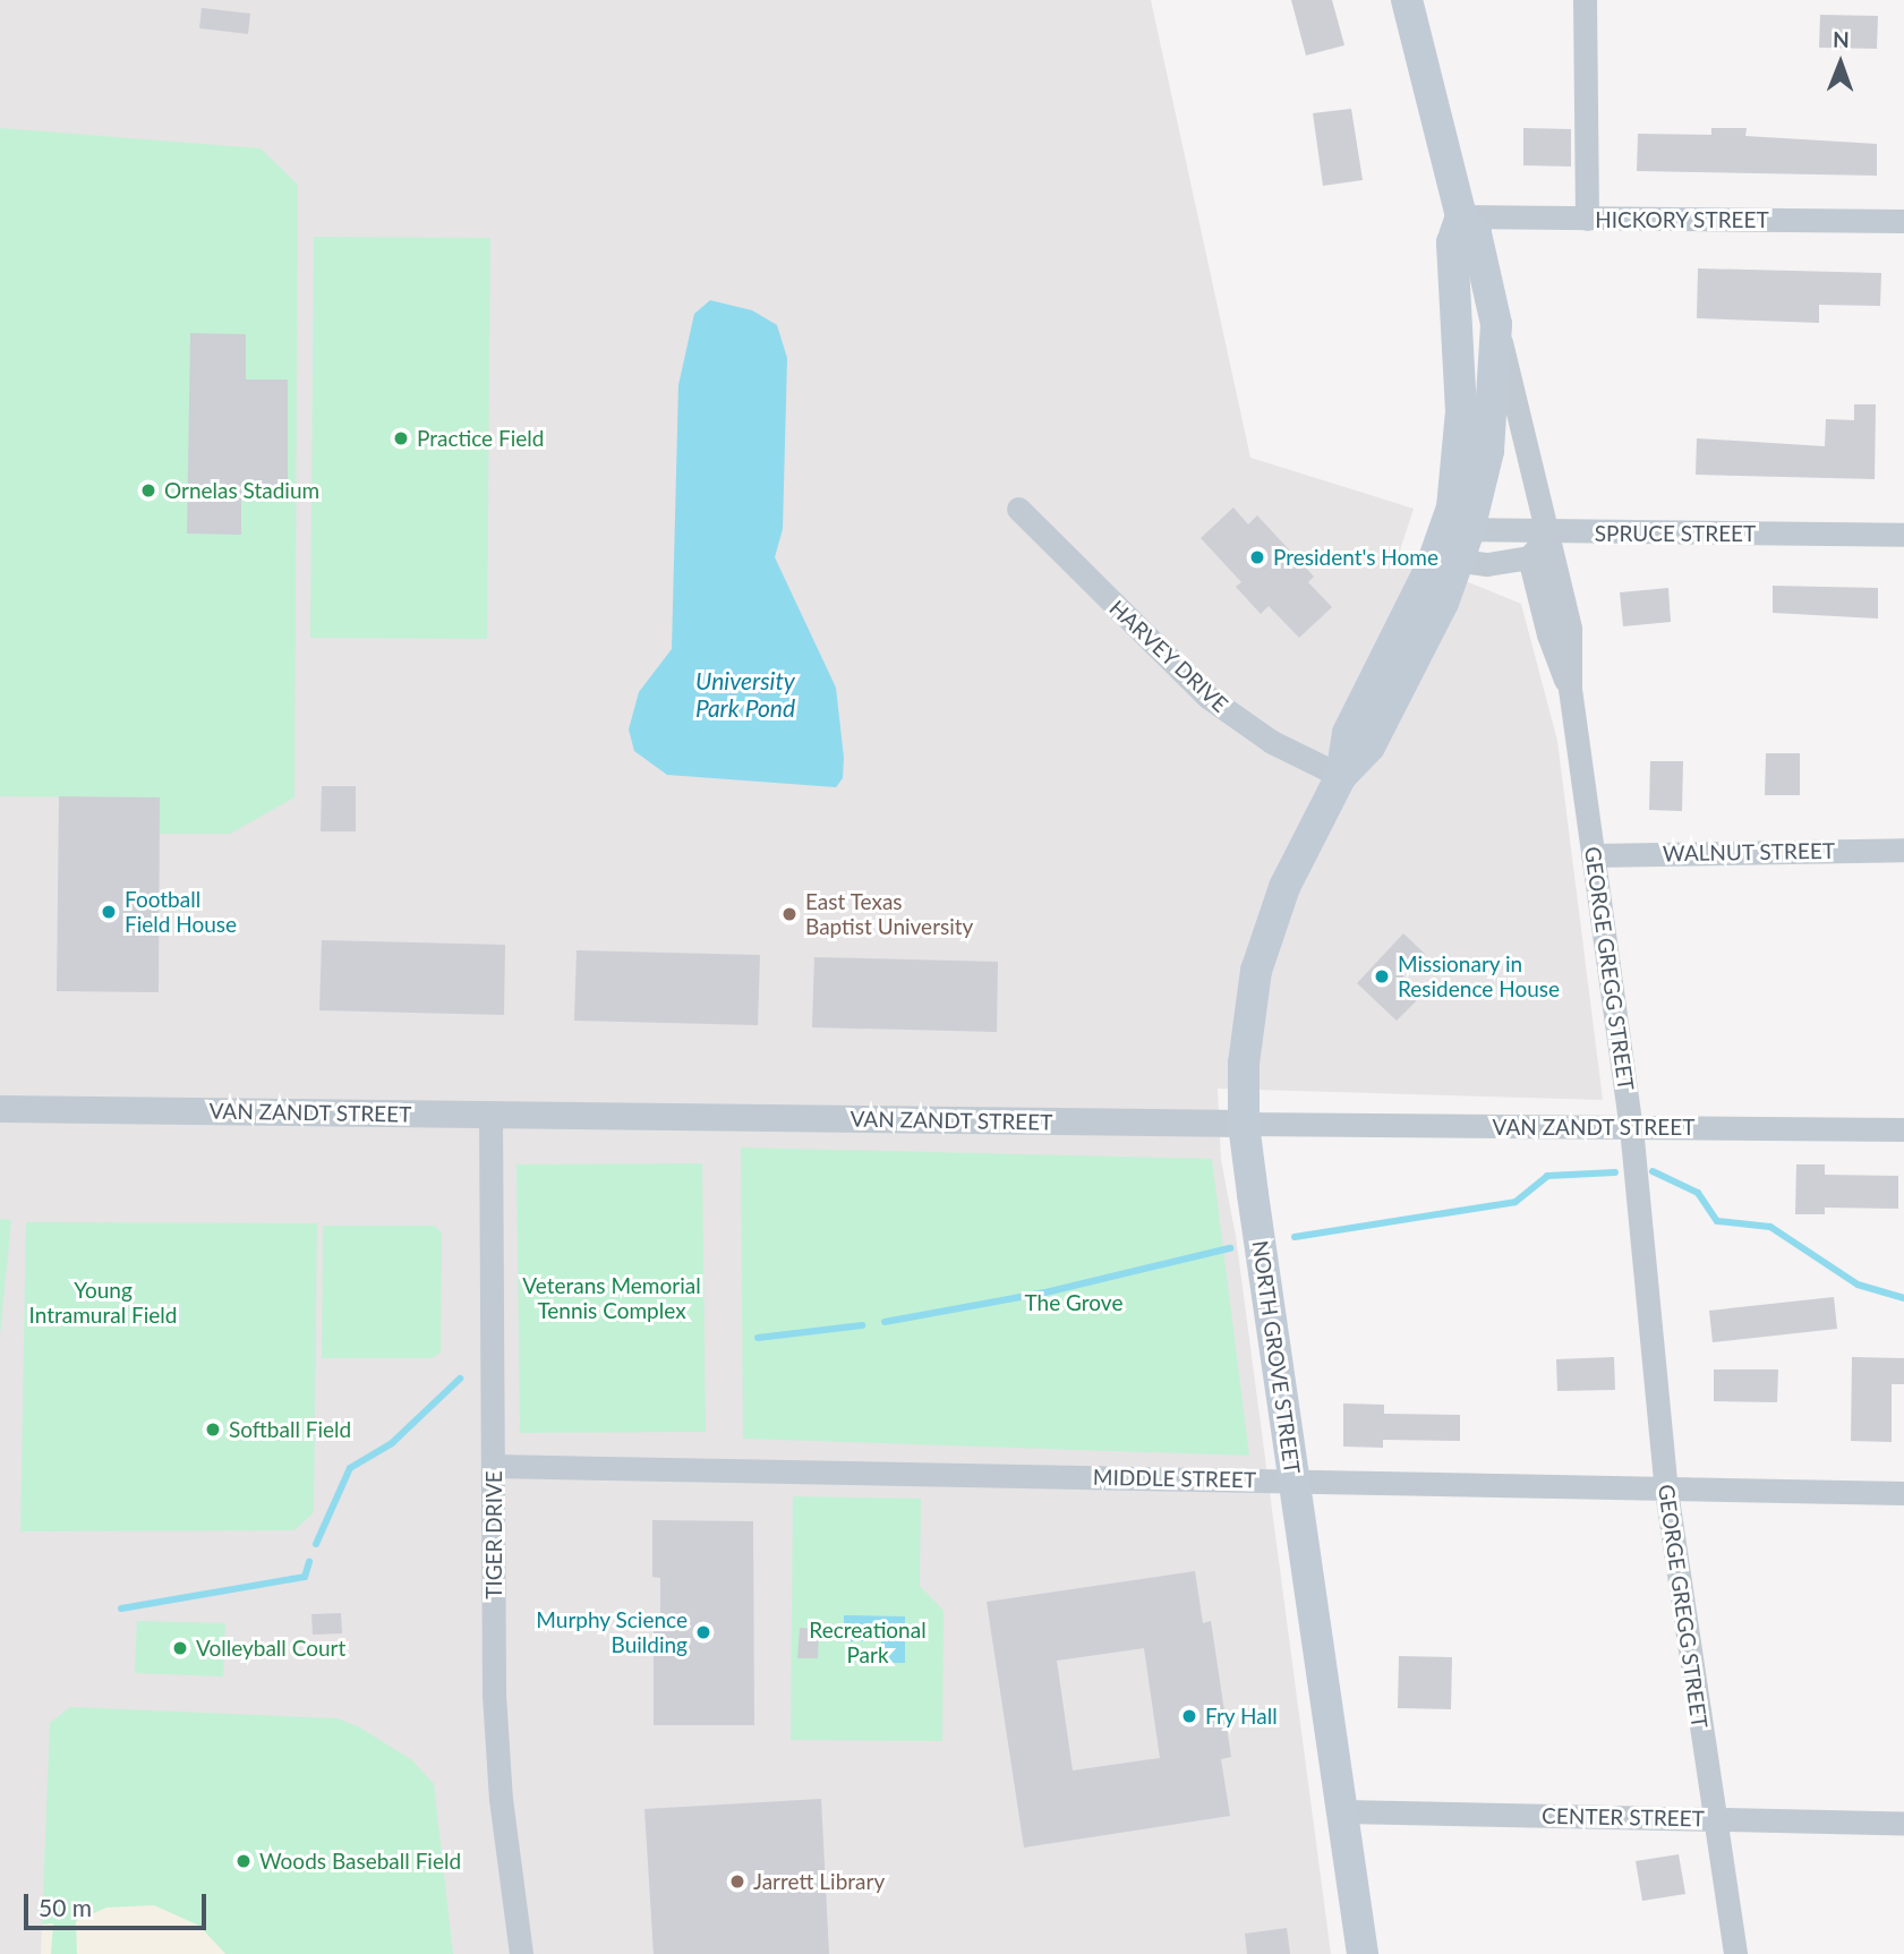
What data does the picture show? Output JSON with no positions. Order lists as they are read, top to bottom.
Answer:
{
  "streets": {
    "main road": ["GEORGE GREGG STREET", "NORTH GROVE STREET"],
    "street": [
      "HICKORY STREET",
      "SPRUCE STREET",
      "HARVEY DRIVE",
      "WALNUT STREET",
      "VAN ZANDT STREET",
      "MIDDLE STREET",
      "TIGER DRIVE",
      "CENTER STREET"
    ]
  },
  "crossings": [
    ["HICKORY STREET", "GEORGE GREGG STREET"],
    ["HICKORY STREET", "NORTH GROVE STREET"],
    ["SPRUCE STREET", "GEORGE GREGG STREET"],
    ["SPRUCE STREET", "NORTH GROVE STREET"],
    ["HARVEY DRIVE", "NORTH GROVE STREET"],
    ["WALNUT STREET", "GEORGE GREGG STREET"],
    ["GEORGE GREGG STREET", "VAN ZANDT STREET"],
    ["GEORGE GREGG STREET", "NORTH GROVE STREET"],
    ["GEORGE GREGG STREET", "MIDDLE STREET"],
    ["GEORGE GREGG STREET", "CENTER STREET"],
    ["VAN ZANDT STREET", "NORTH GROVE STREET"],
    ["VAN ZANDT STREET", "TIGER DRIVE"],
    ["NORTH GROVE STREET", "MIDDLE STREET"],
    ["NORTH GROVE STREET", "CENTER STREET"],
    ["MIDDLE STREET", "TIGER DRIVE"]
  ],
  "water": ["University Park Pond"],
  "parks": [
    "Veterans Memorial Tennis Complex",
    "Young Intramural Field",
    "The Grove",
    "Recreational Park"
  ],
  "places": [
    "Practice Field",
    "Ornelas Stadium",
    "President's Home",
    "Football Field House",
    "East Texas Baptist University",
    "Missionary in Residence House",
    "Softball Field",
    "Murphy Science Building",
    "Volleyball Court",
    "Fry Hall",
    "Woods Baseball Field",
    "Jarrett Library"
  ],
  "scale_bar": "50 m",
  "north": "top"
}
